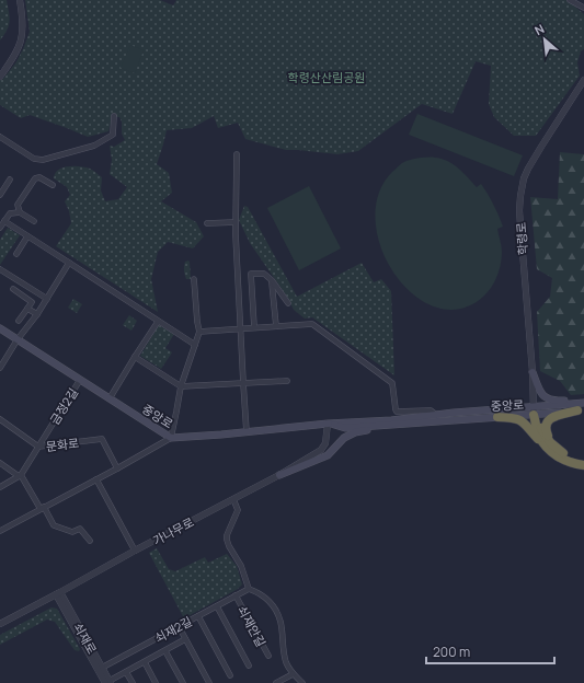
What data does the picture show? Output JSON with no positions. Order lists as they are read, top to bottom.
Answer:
{
  "streets": {
    "main road": ["중앙로"],
    "street": [
      "학령로",
      "금정2길",
      "문화로",
      "가나무로",
      "쇠재안길",
      "쇠재2길"
    ]
  },
  "crossings": [
    ["학령로", "중앙로"],
    ["중앙로", "금정2길"],
    ["중앙로", "가나무로"],
    ["금정2길", "문화로"],
    ["쇠재안길", "쇠재2길"]
  ],
  "parks": ["학령산산림공원"],
  "scale_bar": "200 m",
  "north": "top left"
}
